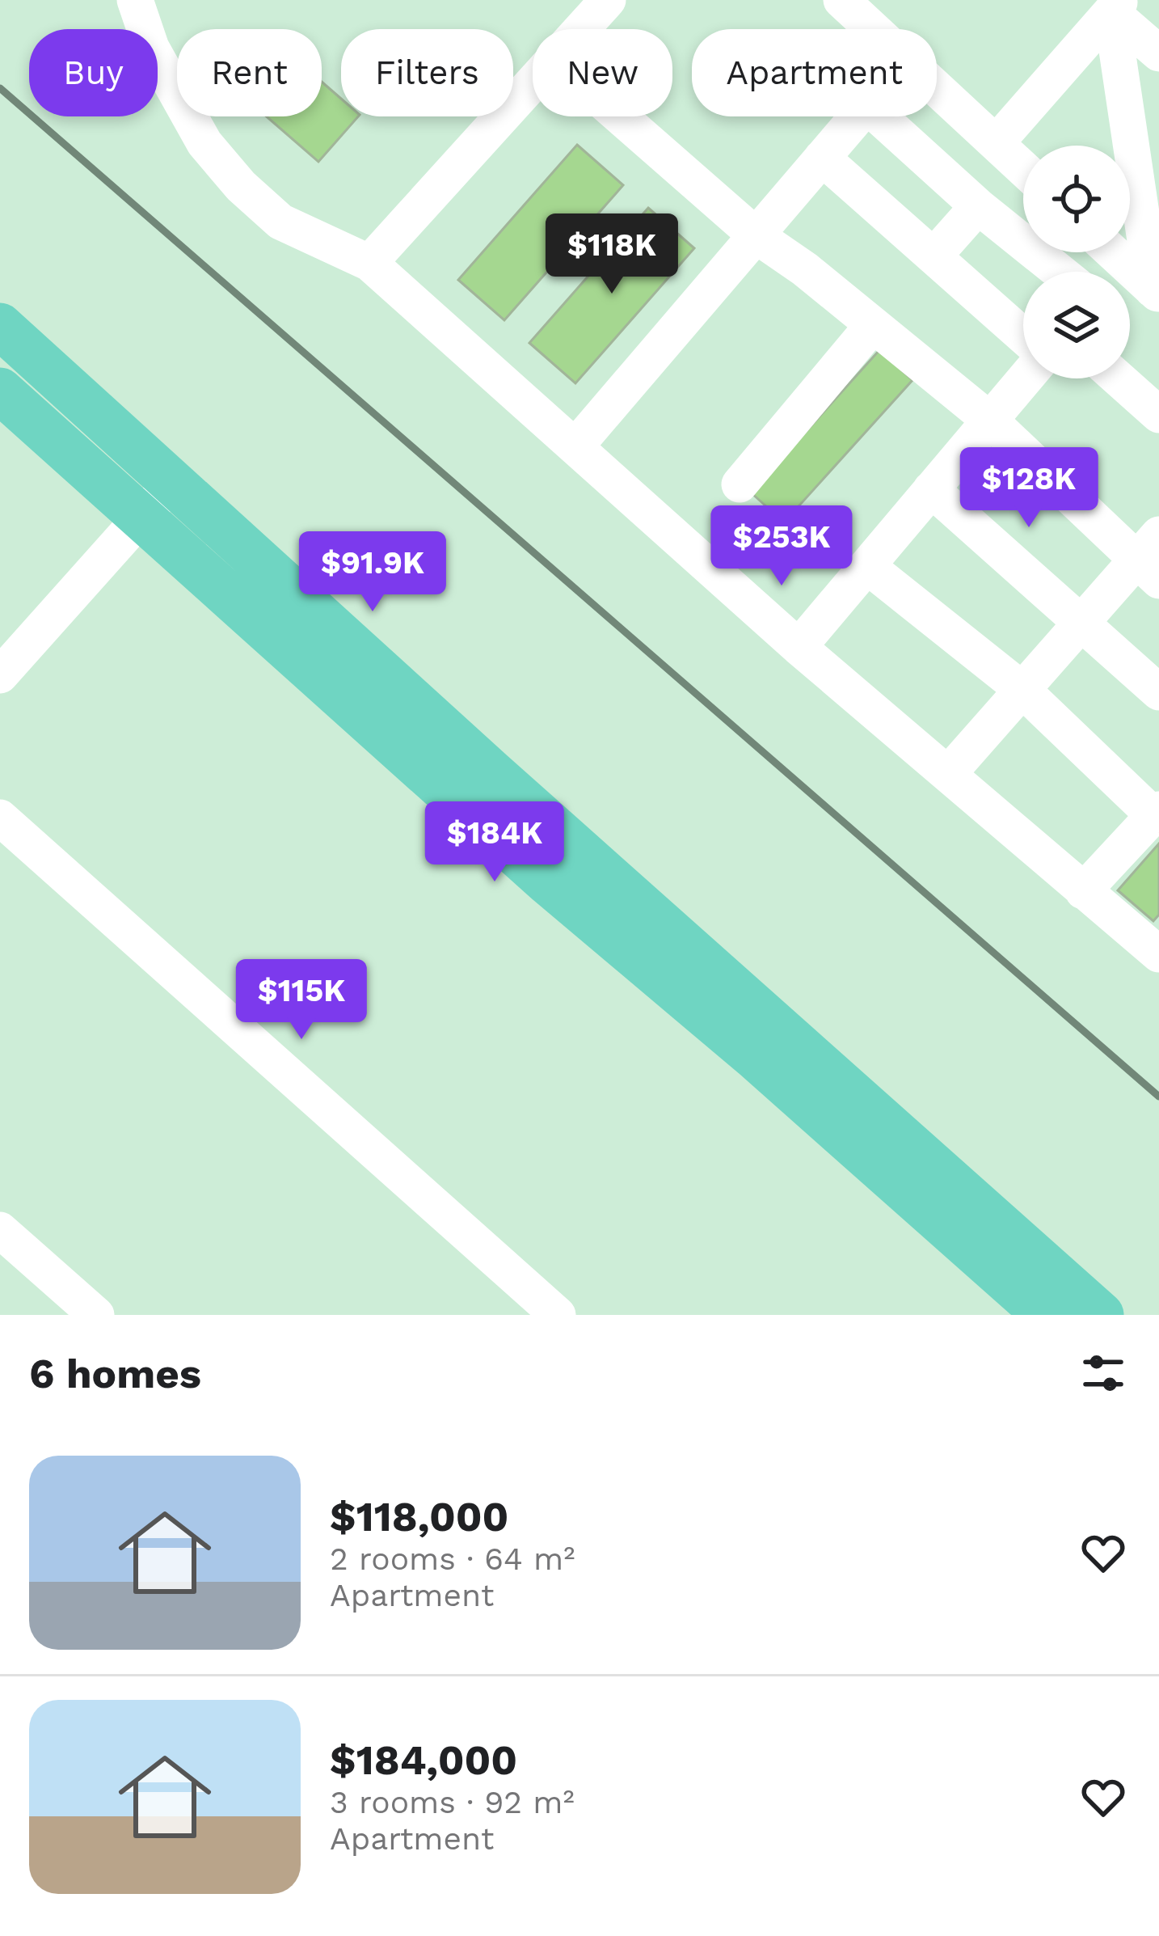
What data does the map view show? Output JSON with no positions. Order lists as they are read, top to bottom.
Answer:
{
  "page": {
    "chip": [
      "Buy",
      "Rent",
      "Filters",
      "New",
      "Apartment"
    ],
    "price": [
      "$118K",
      "$128K",
      "$253K",
      "$91.9K",
      "$184K",
      "$115K"
    ],
    "heading": "6 homes",
    "list": [
      {
        "name": "$118,000",
        "note": "2 rooms · 64 m² · Apartment"
      },
      {
        "name": "$184,000",
        "note": "3 rooms · 92 m² · Apartment"
      }
    ]
  }
}
